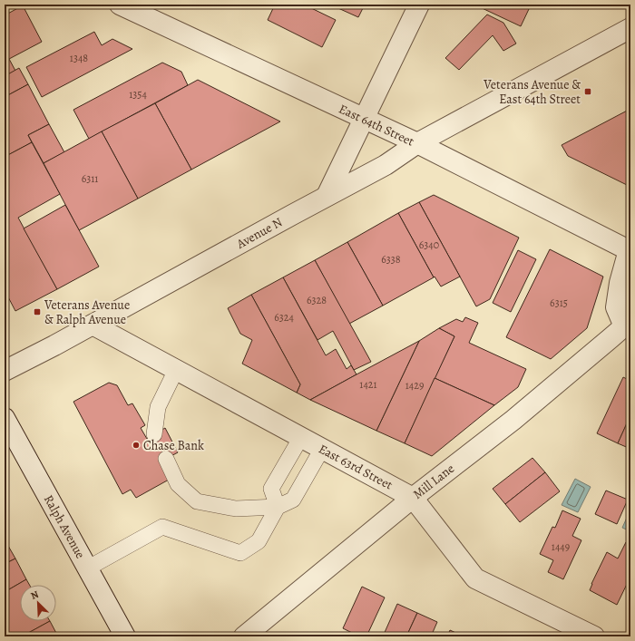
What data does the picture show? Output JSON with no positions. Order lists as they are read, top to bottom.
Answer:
{
  "streets": {
    "street": [
      "East 64th Street",
      "Avenue N",
      "East 63rd Street",
      "Mill Lane",
      "Ralph Avenue"
    ]
  },
  "crossings": [
    ["East 64th Street", "Avenue N"],
    ["East 64th Street", "Mill Lane"],
    ["Avenue N", "East 63rd Street"],
    ["East 63rd Street", "Mill Lane"]
  ],
  "places": {
    "transit": ["Veterans Avenue & East 64th Street", "Veterans Avenue & Ralph Avenue"],
    "other": ["Chase Bank"]
  },
  "house_numbers": [
    "1348",
    "1354",
    "6311",
    "6340",
    "6338",
    "6328",
    "6315",
    "6324",
    "1421",
    "1429",
    "1449"
  ],
  "north": "top left"
}
